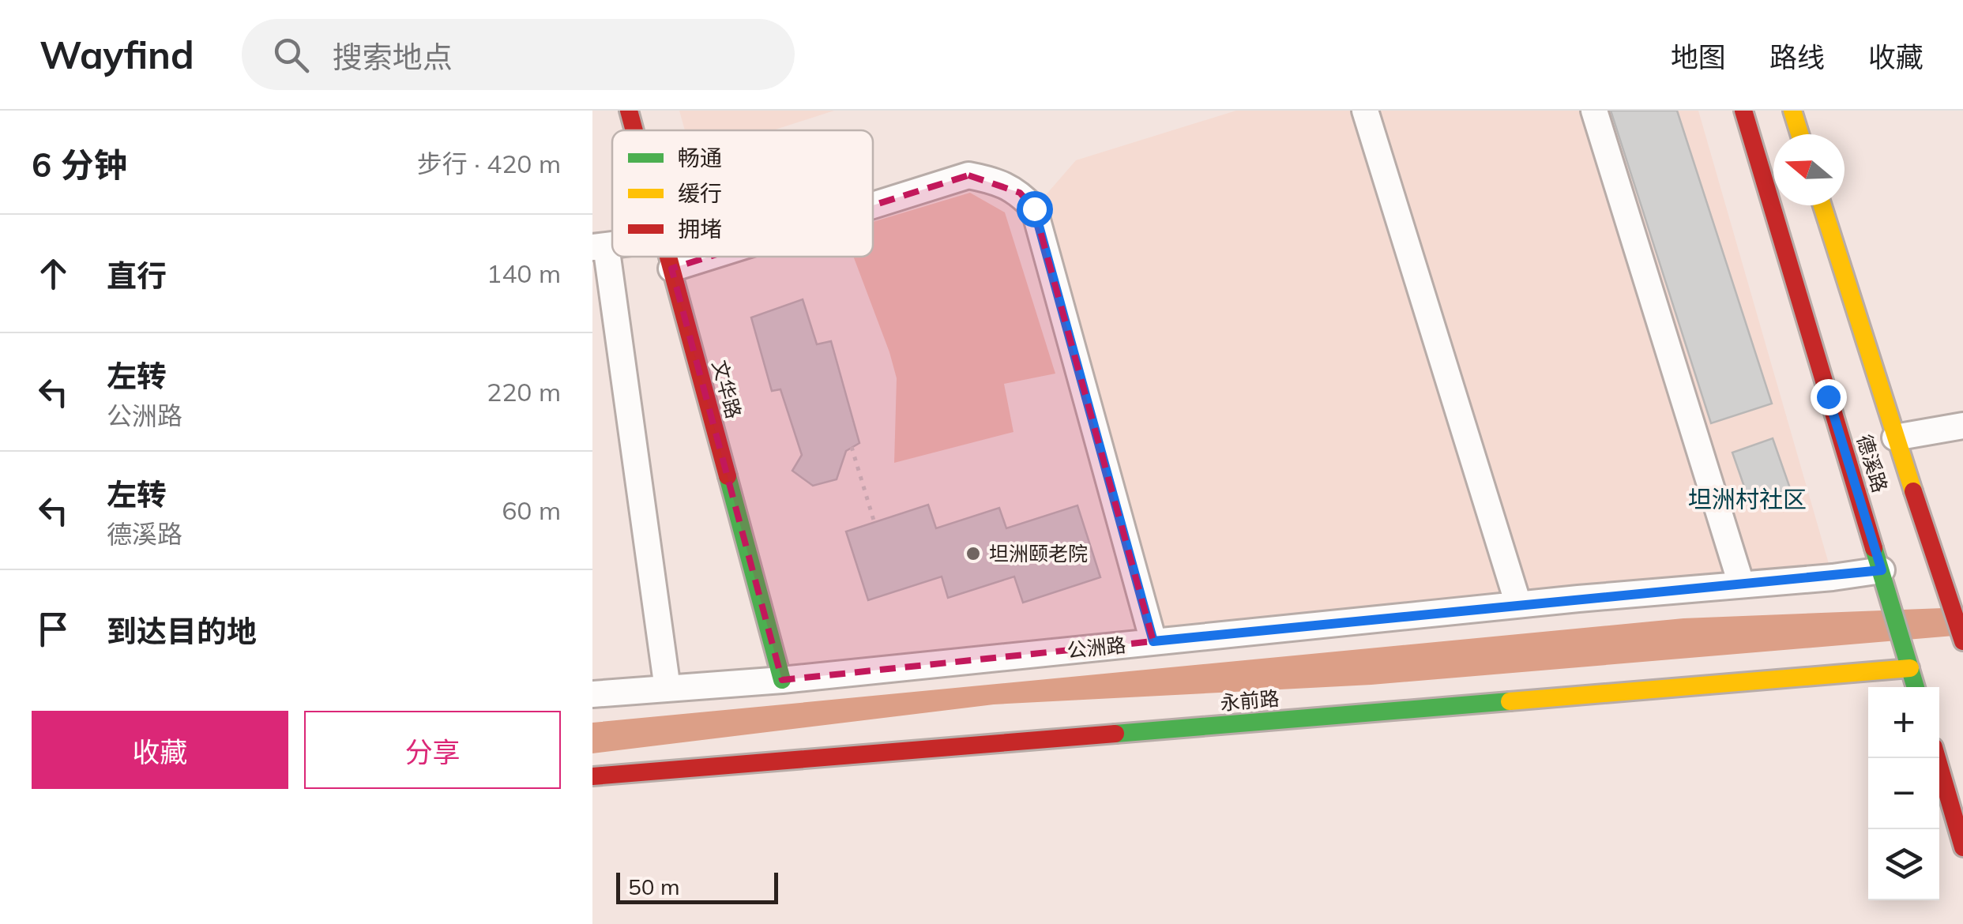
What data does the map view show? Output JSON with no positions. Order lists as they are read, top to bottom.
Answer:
{
  "streets": {
    "street": [
      "文华路",
      "德溪路",
      "公洲路",
      "永前路"
    ]
  },
  "crossings": [
    ["文华路", "公洲路"],
    ["德溪路", "公洲路"],
    ["德溪路", "永前路"]
  ],
  "districts": ["坦洲村社区"],
  "places": ["坦洲颐老院"],
  "legend": ["畅通", "缓行", "拥堵"],
  "scale_bar": "50 m",
  "north": "left",
  "page": {
    "header": "Wayfind",
    "search": "搜索地点",
    "nav": ["地图", "路线", "收藏"],
    "heading": ["6 分钟", "步行 · 420 m"],
    "list": [
      ["直行", "140 m"],
      ["左转", "公洲路", "220 m"],
      ["左转", "德溪路", "60 m"],
      "到达目的地"
    ],
    "buttons": ["收藏", "分享"],
    "map_buttons": ["+", "−"],
    "scale": "50 m"
  }
}
